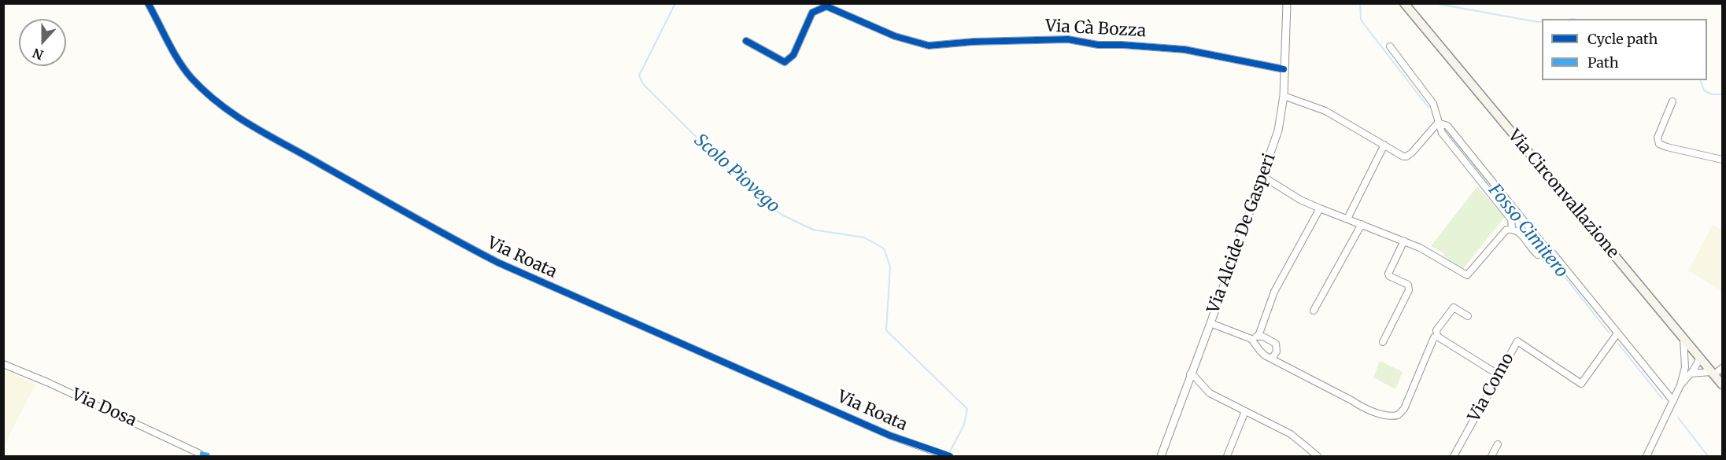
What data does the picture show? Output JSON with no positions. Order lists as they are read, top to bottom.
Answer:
{
  "streets": {
    "main road": ["Via Circonvallazione"],
    "street": [
      "Via Cà Bozza",
      "Via Alcide De Gasperi",
      "Via Roata",
      "Via Como",
      "Via Dosa"
    ]
  },
  "crossings": [
    ["Via Cà Bozza", "Via Alcide De Gasperi"]
  ],
  "water": ["Scolo Piovego", "Fosso Cimitero"],
  "legend": ["Cycle path", "Path"],
  "north": "bottom"
}
